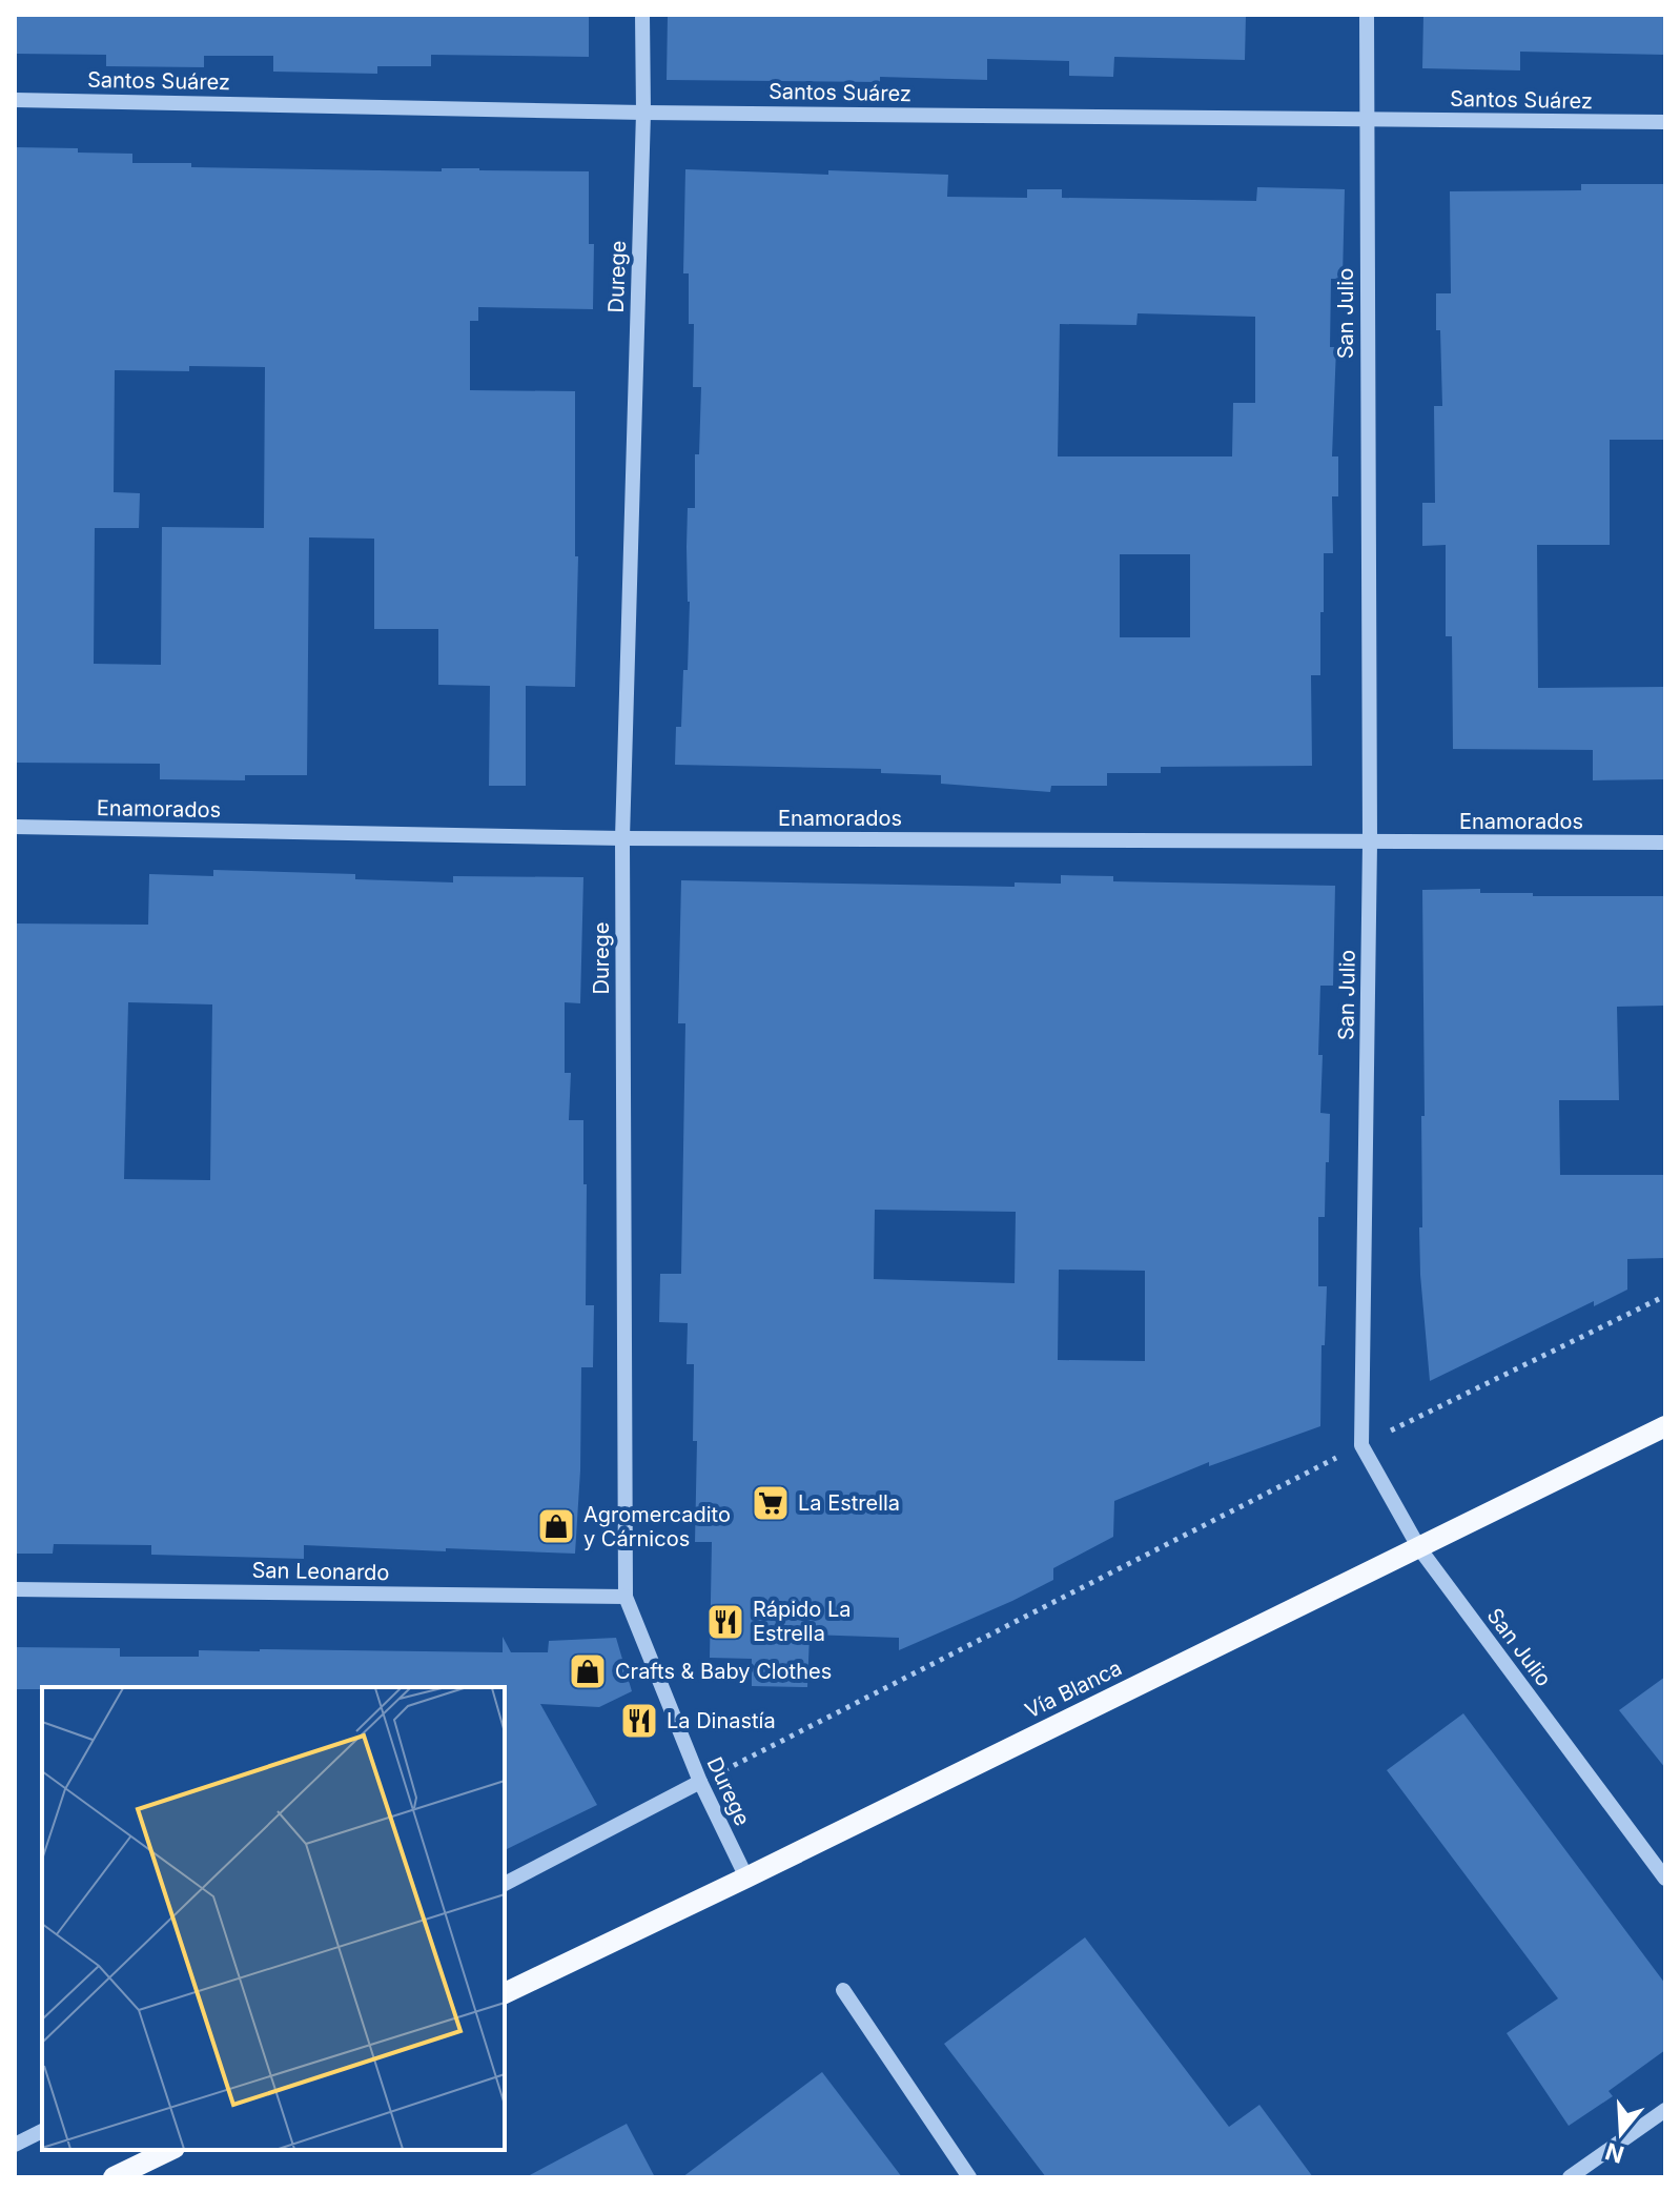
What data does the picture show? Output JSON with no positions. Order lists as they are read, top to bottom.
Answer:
{
  "streets": {
    "main road": ["Vía Blanca"],
    "street": [
      "Santos Suárez",
      "Durege",
      "San Julio",
      "Enamorados",
      "San Leonardo"
    ]
  },
  "crossings": [
    ["Santos Suárez", "Durege"],
    ["Santos Suárez", "San Julio"],
    ["Durege", "Enamorados"],
    ["Durege", "San Leonardo"],
    ["Durege", "Vía Blanca"],
    ["San Julio", "Enamorados"],
    ["San Julio", "Vía Blanca"]
  ],
  "places": {
    "supermarket": ["La Estrella"],
    "shop": ["Agromercadito y Cárnicos", "Crafts & Baby Clothes"],
    "restaurant": ["Rápido La Estrella", "La Dinastía"]
  },
  "north": "bottom"
}
